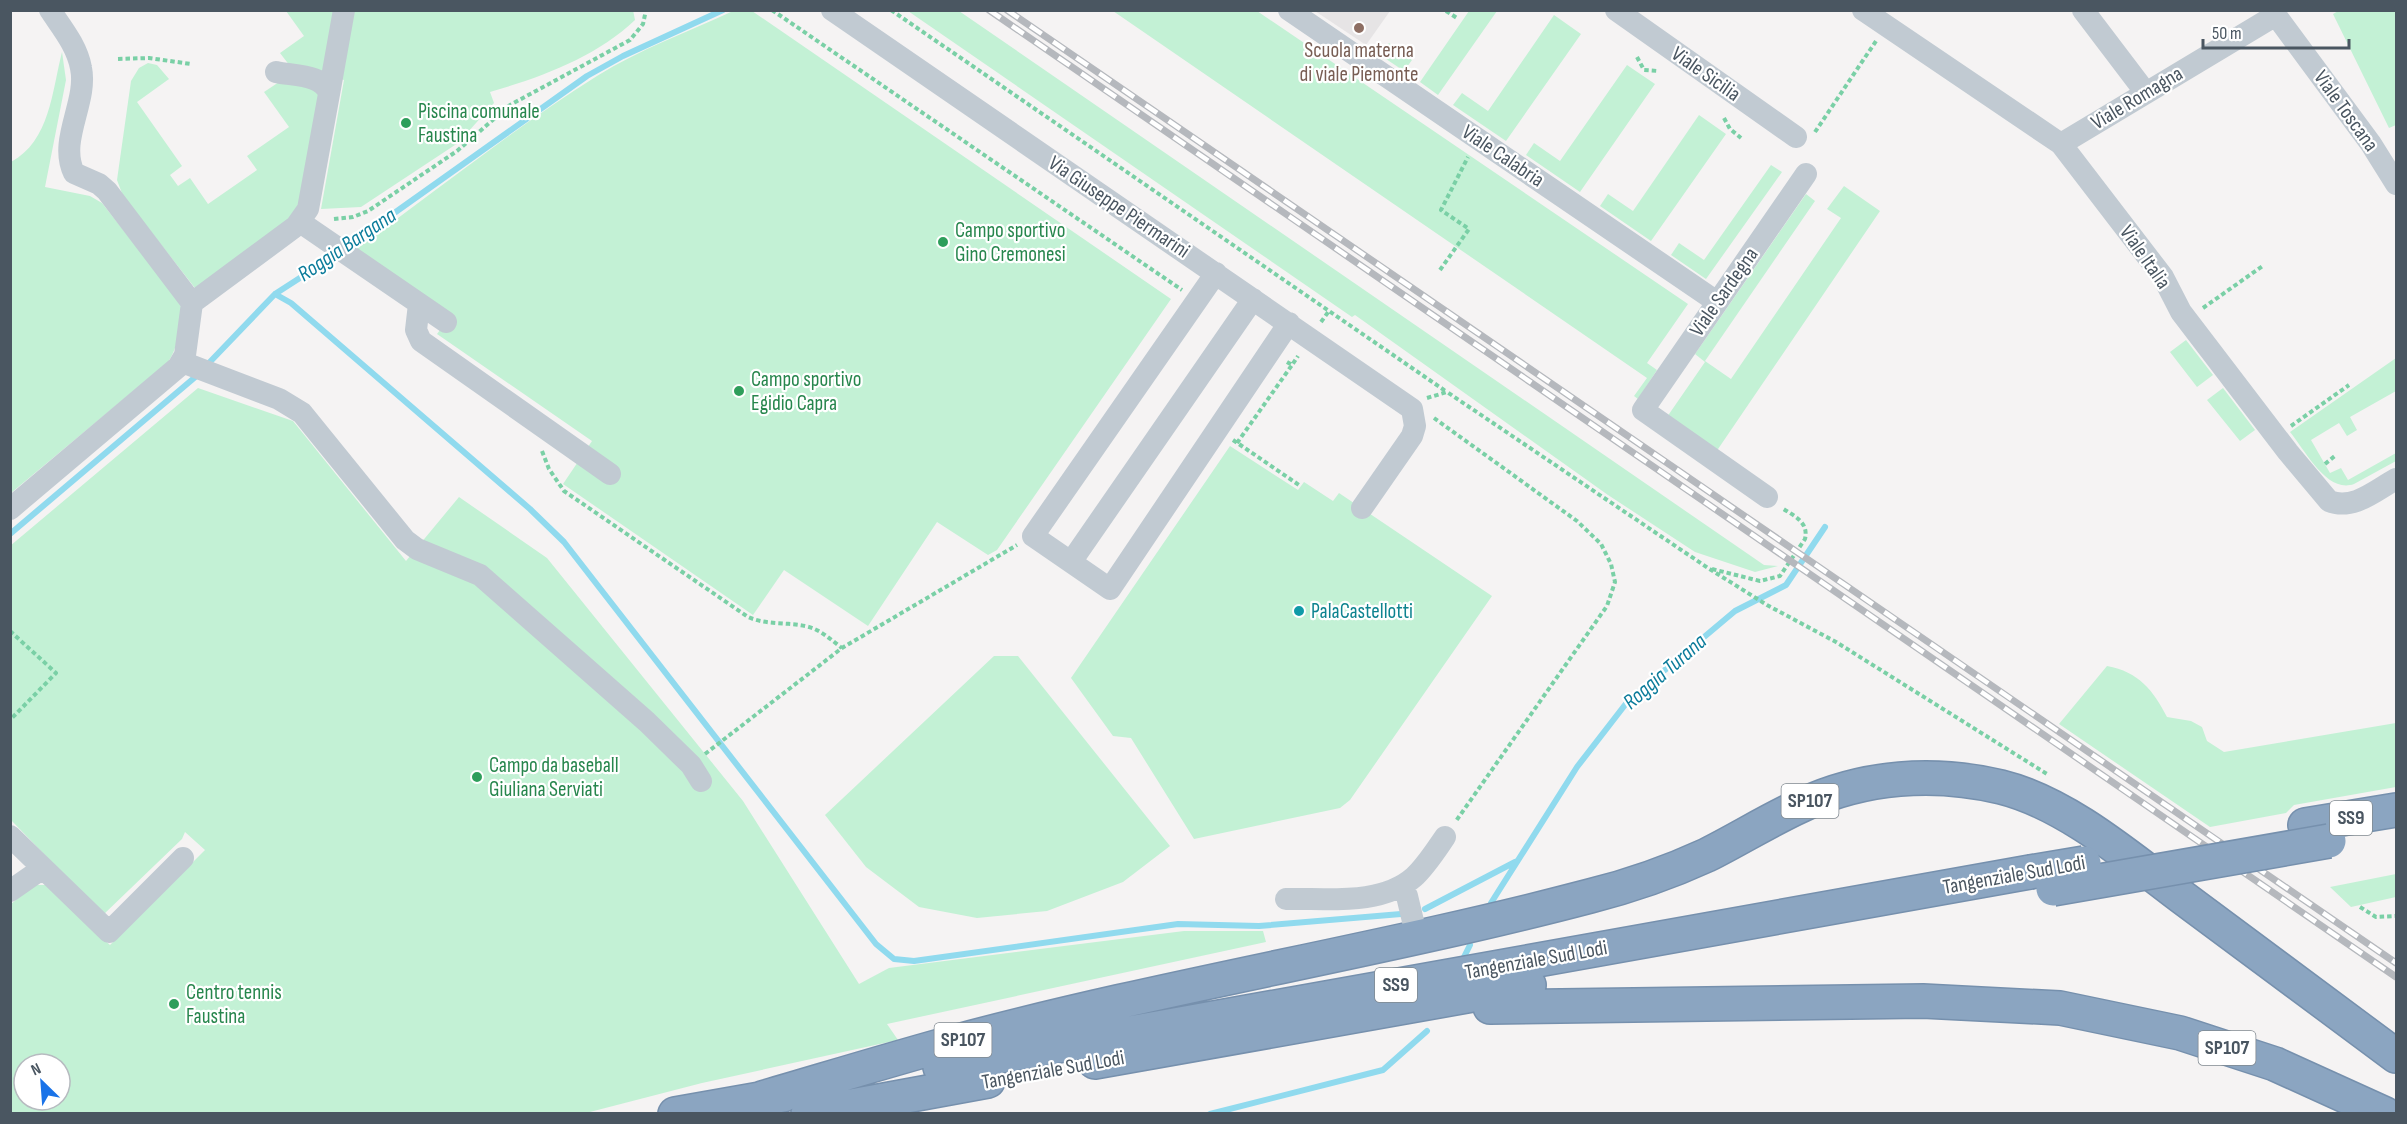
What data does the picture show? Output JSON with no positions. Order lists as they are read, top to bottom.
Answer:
{
  "streets": {
    "highway": ["SP107", "SS9", "Tangenziale Sud Lodi"],
    "street": [
      "Viale Sicilia",
      "Viale Romagna",
      "Viale Toscana",
      "Viale Calabria",
      "Via Giuseppe Piermarini",
      "Viale Italia",
      "Viale Sardegna"
    ]
  },
  "crossings": [
    ["Viale Romagna", "Viale Toscana"],
    ["Viale Romagna", "Viale Italia"],
    ["Viale Calabria", "Viale Sardegna"],
    ["SP107", "Tangenziale Sud Lodi"]
  ],
  "water": ["Roggia Bargana", "Roggia Turana"],
  "places": [
    "Scuola materna di viale Piemonte",
    "Piscina comunale Faustina",
    "Campo sportivo Gino Cremonesi",
    "Campo sportivo Egidio Capra",
    "PalaCastellotti",
    "Campo da baseball Giuliana Serviati",
    "Centro tennis Faustina"
  ],
  "scale_bar": "50 m",
  "north": "top left"
}
